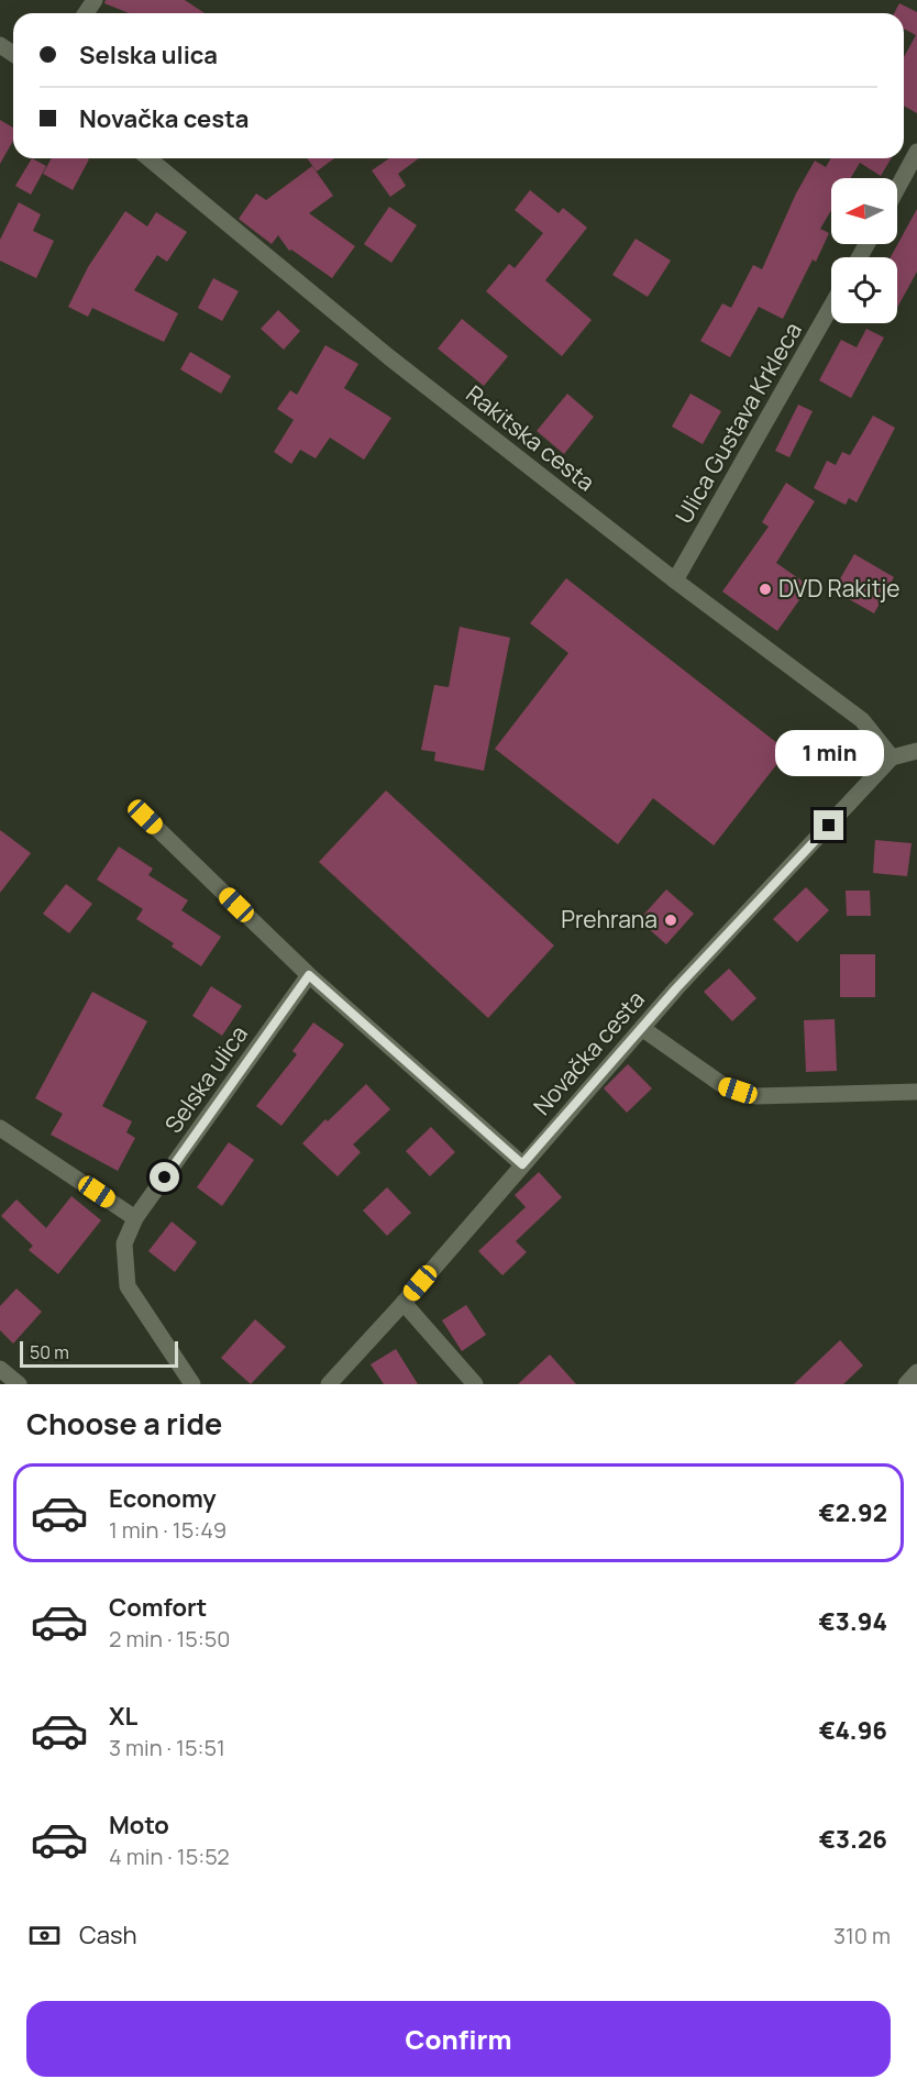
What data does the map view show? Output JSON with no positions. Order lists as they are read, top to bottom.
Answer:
{
  "streets": {
    "street": [
      "Ulica Gustava Krkleca",
      "Rakitska cesta",
      "Novačka cesta",
      "Selska ulica"
    ]
  },
  "crossings": [
    ["Ulica Gustava Krkleca", "Rakitska cesta"],
    ["Rakitska cesta", "Novačka cesta"]
  ],
  "places": ["DVD Rakitje", "Prehrana"],
  "scale_bar": "50 m",
  "north": "left",
  "page": {
    "banner": ["Selska ulica", "Novačka cesta"],
    "bubble": "1 min",
    "scale": "50 m",
    "heading": "Choose a ride",
    "list": [
      {
        "name": "Economy",
        "note": "1 min · 15:49",
        "value": "€2.92"
      },
      {
        "name": "Comfort",
        "note": "2 min · 15:50",
        "value": "€3.94"
      },
      {
        "name": "XL",
        "note": "3 min · 15:51",
        "value": "€4.96"
      },
      {
        "name": "Moto",
        "note": "4 min · 15:52",
        "value": "€3.26"
      }
    ],
    "pay": ["Cash", "310 m"],
    "buttons": "Confirm"
  }
}
